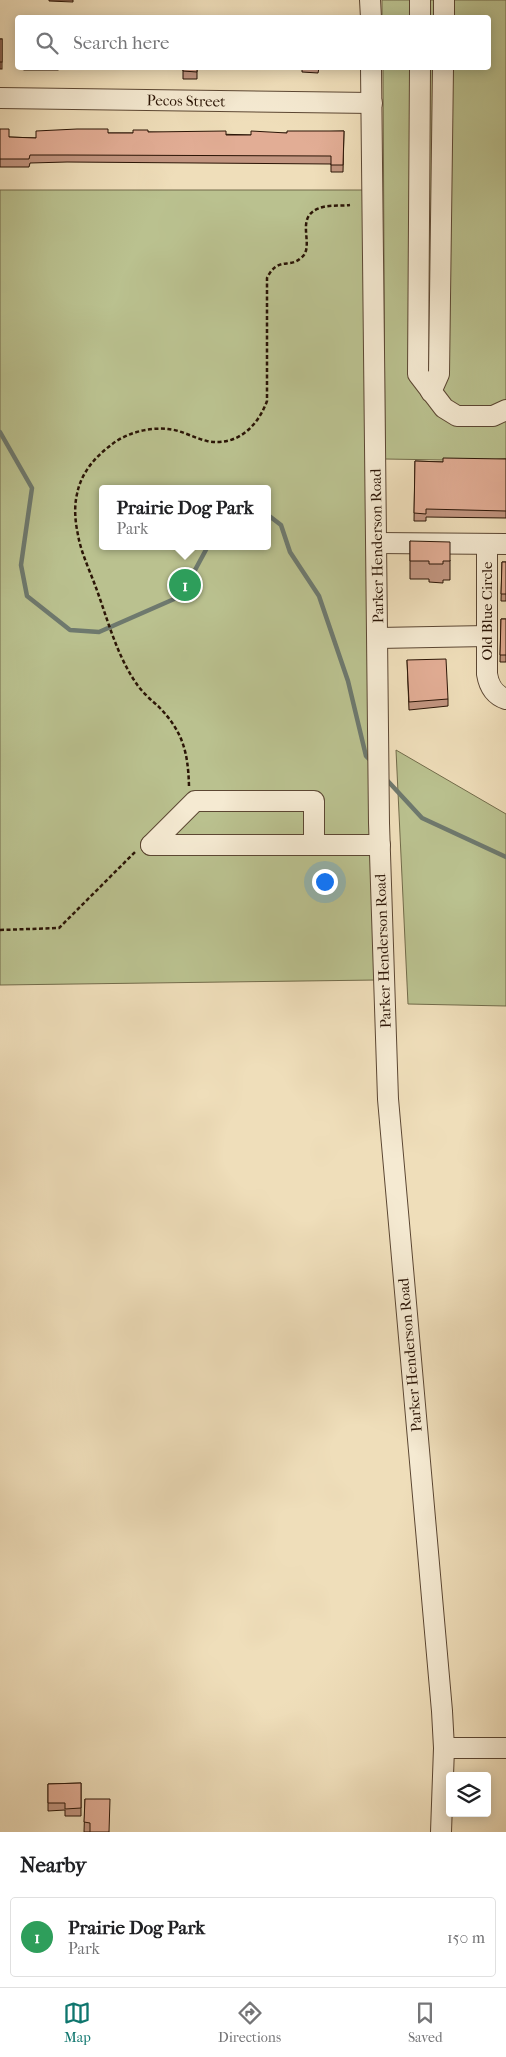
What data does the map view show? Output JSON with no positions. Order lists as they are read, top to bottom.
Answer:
{
  "streets": {
    "street": ["Pecos Street", "Parker Henderson Road", "Old Blue Circle"]
  },
  "crossings": [
    ["Pecos Street", "Parker Henderson Road"]
  ],
  "page": {
    "search": "Search here",
    "popup": ["Prairie Dog Park", "Park"],
    "pins": "1",
    "heading": "Nearby",
    "list": [
      {
        "mark": "1",
        "name": "Prairie Dog Park",
        "note": "Park",
        "value": "150 m"
      }
    ],
    "nav": ["Map", "Directions", "Saved"]
  }
}
